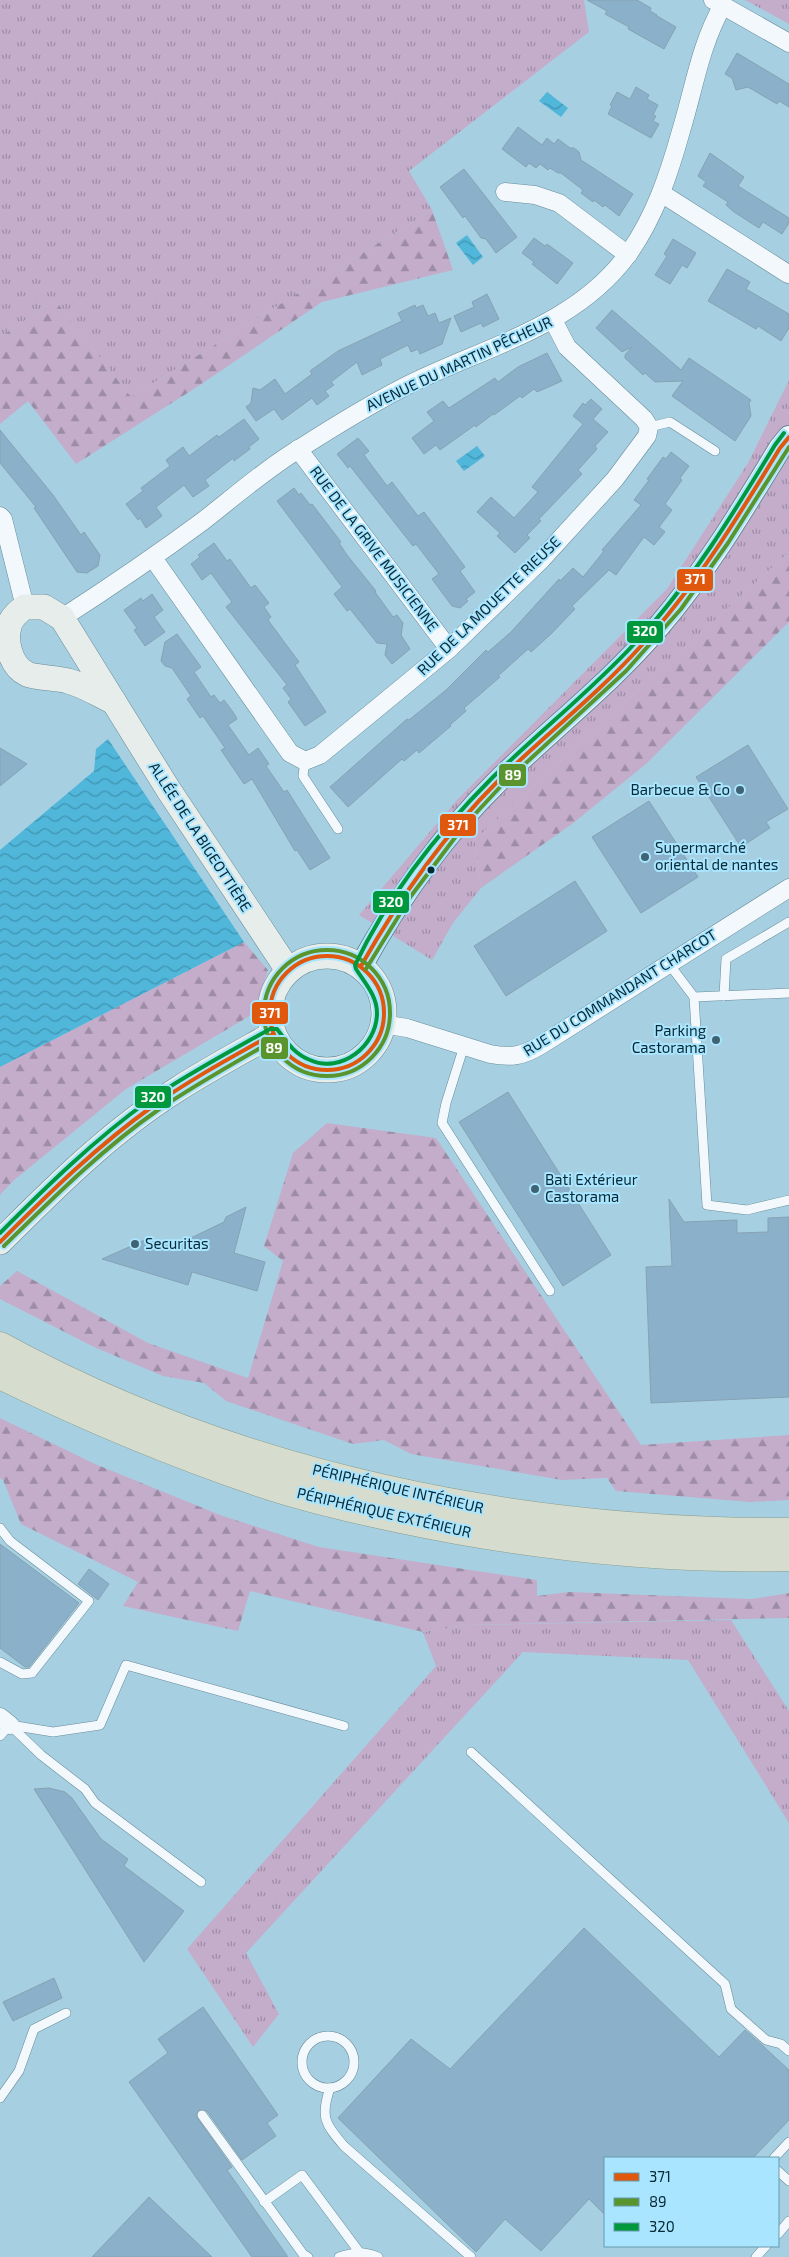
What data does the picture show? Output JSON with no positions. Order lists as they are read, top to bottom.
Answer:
{
  "streets": {
    "highway": ["PÉRIPHÉRIQUE INTÉRIEUR", "PÉRIPHÉRIQUE EXTÉRIEUR"],
    "main road": ["ALLÉE DE LA BIGEOTTIÈRE"],
    "street": [
      "AVENUE DU MARTIN PÊCHEUR",
      "RUE DE LA GRIVE MUSICIENNE",
      "RUE DE LA MOUETTE RIEUSE",
      "RUE DU COMMANDANT CHARCOT"
    ]
  },
  "crossings": [
    ["AVENUE DU MARTIN PÊCHEUR", "RUE DE LA GRIVE MUSICIENNE"],
    ["AVENUE DU MARTIN PÊCHEUR", "ALLÉE DE LA BIGEOTTIÈRE"],
    ["RUE DE LA GRIVE MUSICIENNE", "RUE DE LA MOUETTE RIEUSE"],
    ["ALLÉE DE LA BIGEOTTIÈRE", "RUE DU COMMANDANT CHARCOT"]
  ],
  "places": [
    "Barbecue & Co",
    "Supermarché oriental de nantes",
    "Parking Castorama",
    "Bati Extérieur Castorama",
    "Securitas"
  ],
  "lines": ["transit line 320", "transit line 371", "transit line 89"],
  "legend": ["371", "89", "320"]
}
